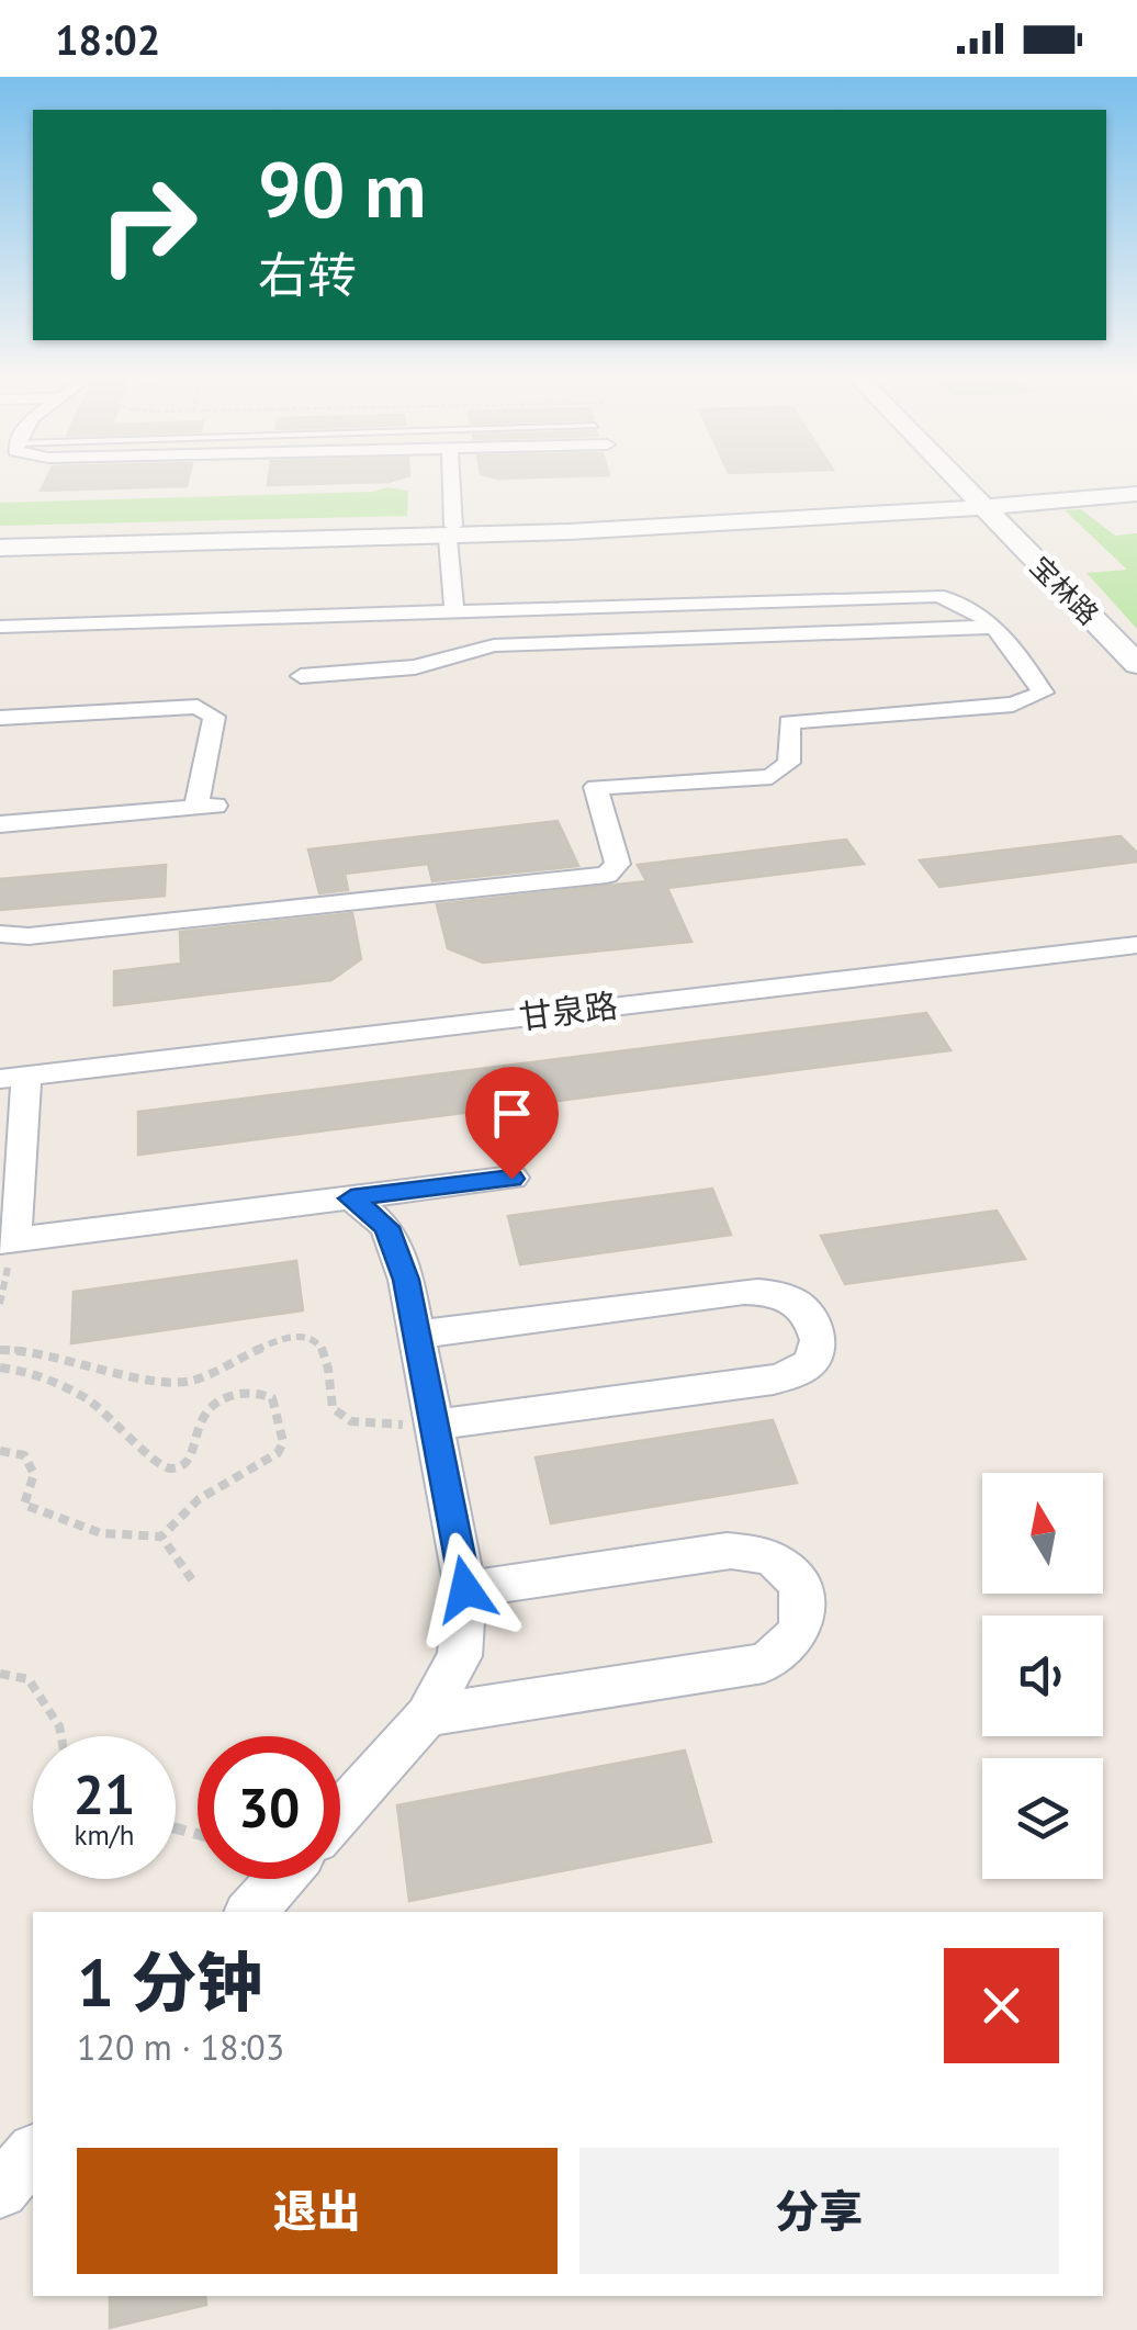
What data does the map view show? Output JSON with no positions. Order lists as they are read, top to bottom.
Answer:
{
  "streets": {
    "street": ["宝林路", "甘泉路"]
  },
  "north": "top",
  "page": {
    "status": "18:02",
    "turn": ["90 m", "右转"],
    "speed": "21 km/h",
    "limit": "30",
    "heading": ["1 分钟", "120 m · 18:03"],
    "buttons": ["退出", "分享"]
  }
}
